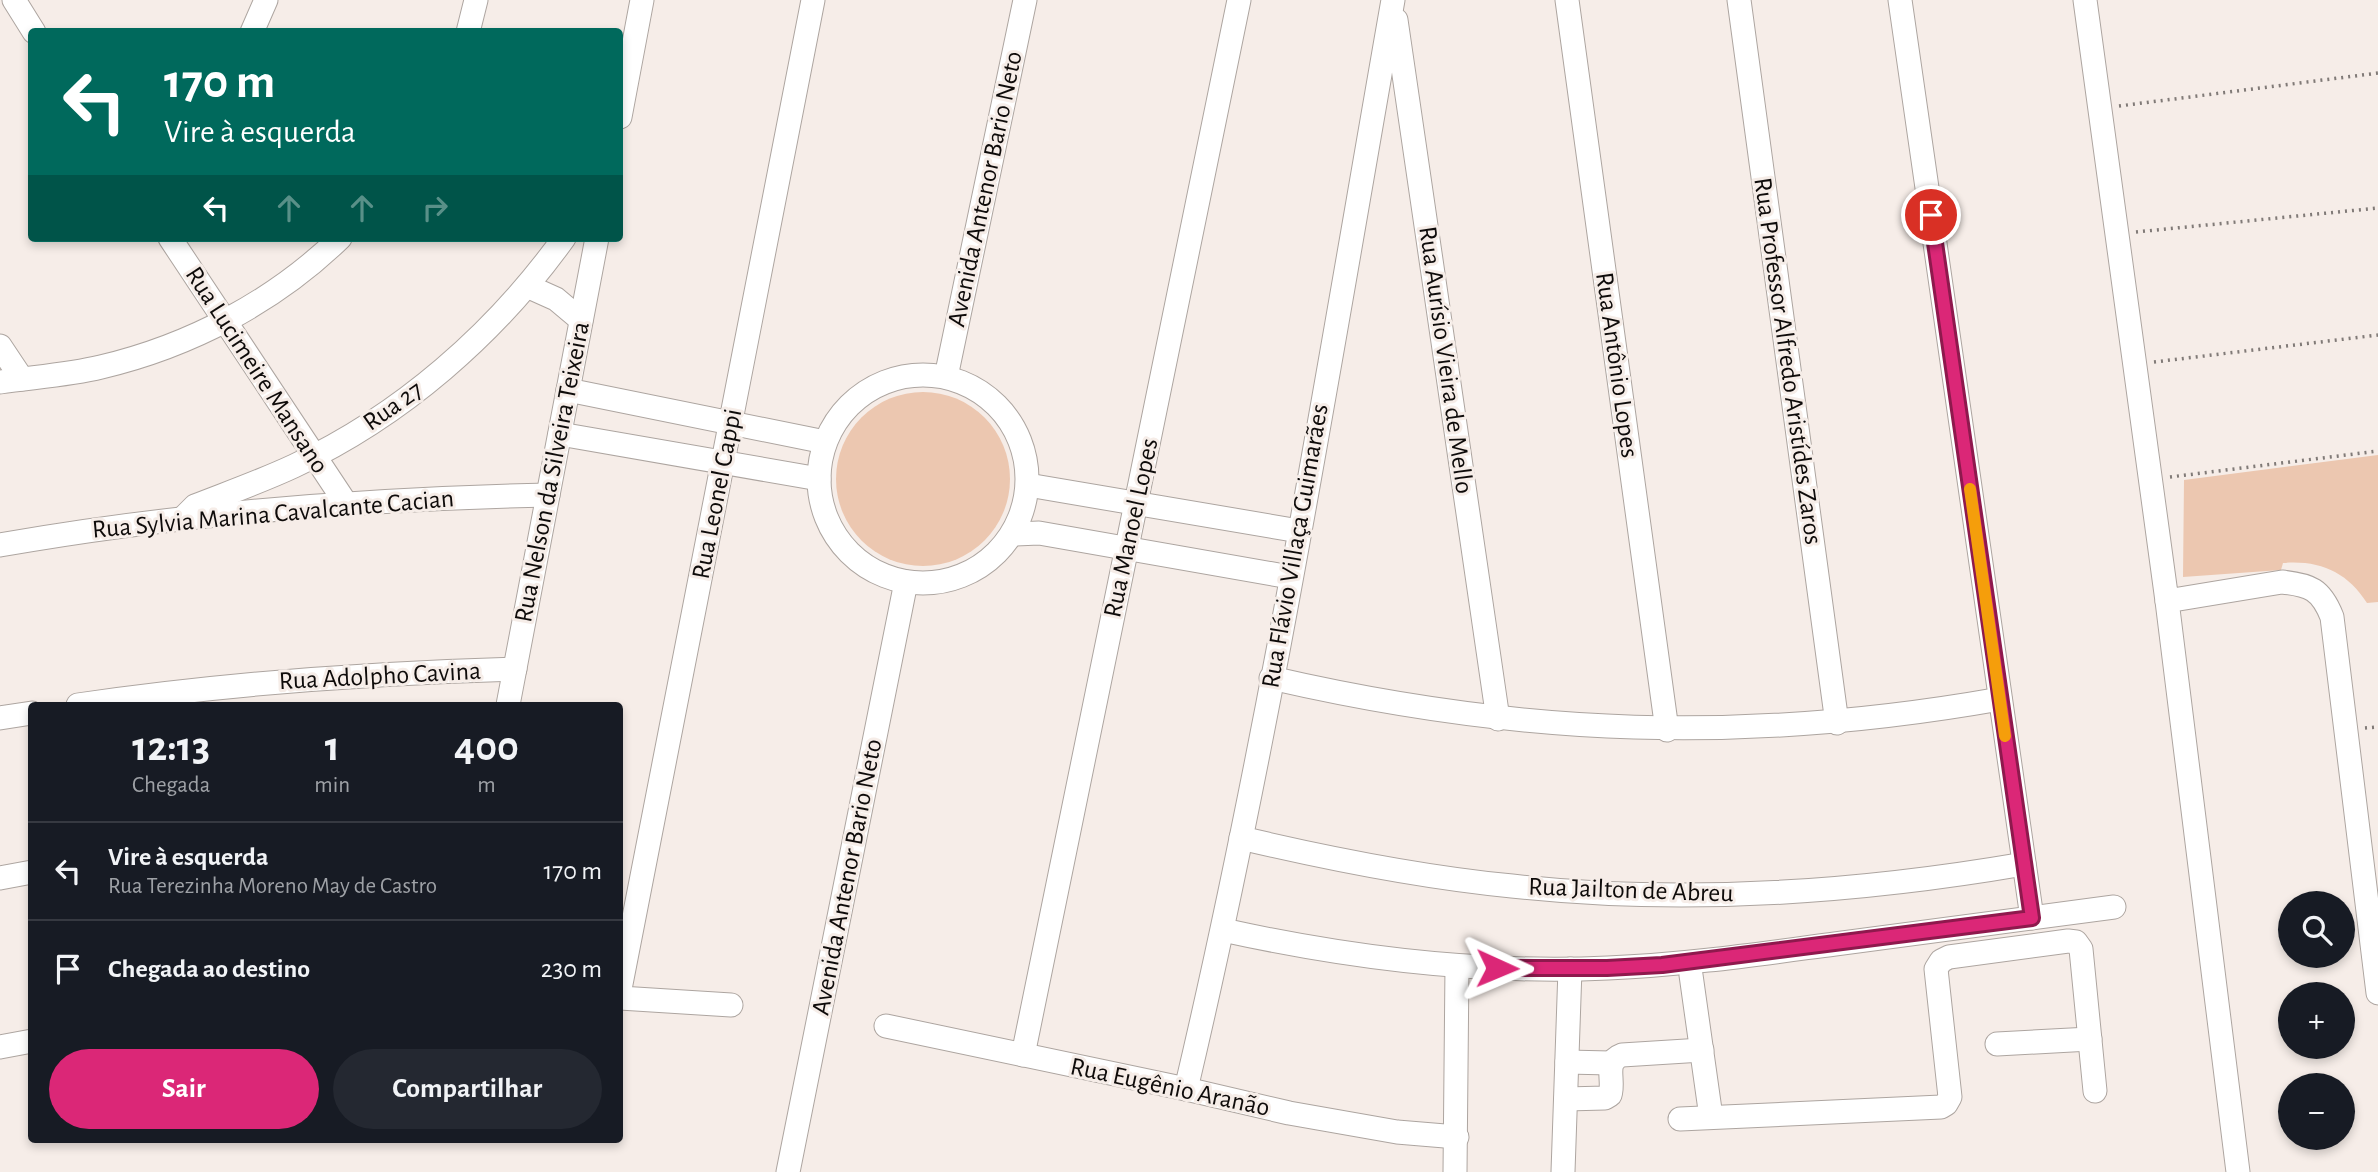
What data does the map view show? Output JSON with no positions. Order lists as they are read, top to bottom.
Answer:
{
  "streets": {
    "street": [
      "Avenida Antenor Bario Neto",
      "Rua Aurísio Vieira de Mello",
      "Rua Professor Alfredo Aristídes Zaros",
      "Rua Antônio Lopes",
      "Rua Lucimeire Mansano",
      "Rua 27",
      "Rua Nelson da Silveira Teixeira",
      "Rua Leonel Cappi",
      "Rua Sylvia Marina Cavalcante Cacian",
      "Rua Manoel Lopes",
      "Rua Flávio Villaça Guimarães",
      "Rua Adolpho Cavina",
      "Rua Jailton de Abreu",
      "Rua Eugênio Aranão"
    ]
  },
  "crossings": [
    ["Rua Aurísio Vieira de Mello", "Rua Flávio Villaça Guimarães"],
    ["Rua Lucimeire Mansano", "Rua 27"],
    ["Rua Lucimeire Mansano", "Rua Sylvia Marina Cavalcante Cacian"],
    ["Rua 27", "Rua Sylvia Marina Cavalcante Cacian"],
    ["Rua Nelson da Silveira Teixeira", "Rua Sylvia Marina Cavalcante Cacian"],
    ["Rua Nelson da Silveira Teixeira", "Rua Adolpho Cavina"],
    ["Rua Manoel Lopes", "Rua Eugênio Aranão"],
    ["Rua Flávio Villaça Guimarães", "Rua Jailton de Abreu"],
    ["Rua Flávio Villaça Guimarães", "Rua Eugênio Aranão"]
  ],
  "page": {
    "turn": ["170 m", "Vire à esquerda"],
    "eta": [
      "12:13",
      "Chegada",
      "1",
      "min",
      "400",
      "m"
    ],
    "list": [
      {
        "name": "Vire à esquerda",
        "note": "Rua Terezinha Moreno May de Castro",
        "value": "170 m"
      },
      {
        "name": "Chegada ao destino",
        "value": "230 m"
      }
    ],
    "map_buttons": ["+", "−"],
    "buttons": ["Sair", "Compartilhar"]
  }
}
